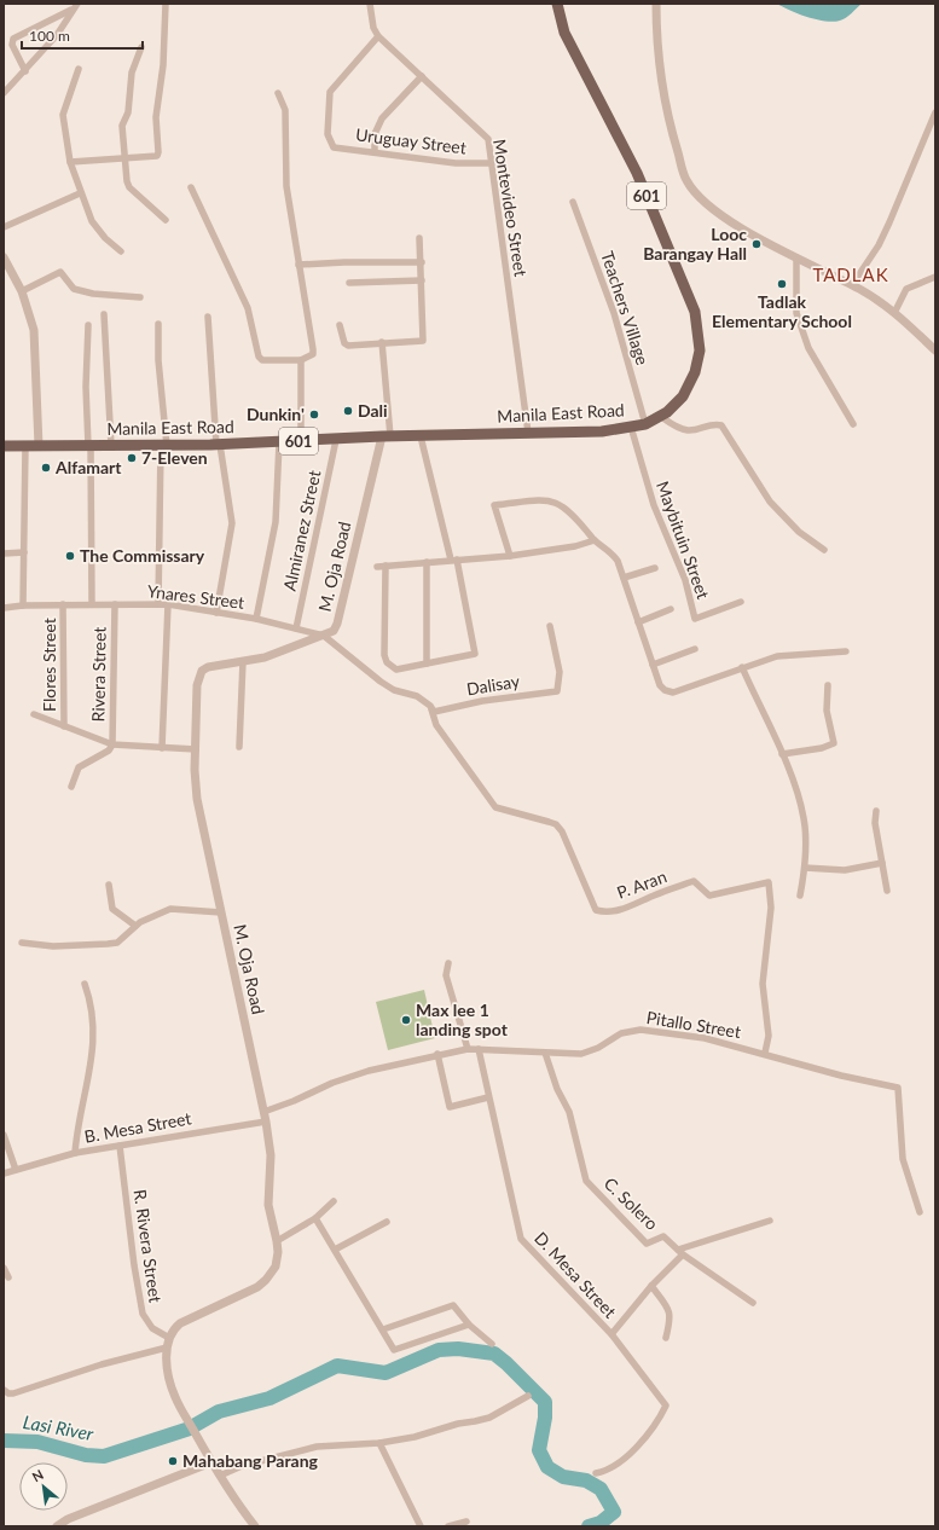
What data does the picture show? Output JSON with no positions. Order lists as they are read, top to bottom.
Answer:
{
  "streets": {
    "main road": ["601", "Manila East Road"],
    "street": [
      "Uruguay Street",
      "Montevideo Street",
      "Teachers Village",
      "Almiranez Street",
      "Maybituin Street",
      "M. Oja Road",
      "Ynares Street",
      "Flores Street",
      "Rivera Street",
      "Dalisay",
      "P. Aran",
      "Pitallo Street",
      "B. Mesa Street",
      "C. Solero",
      "R. Rivera Street",
      "D. Mesa Street"
    ]
  },
  "crossings": [
    ["Uruguay Street", "Montevideo Street"],
    ["Montevideo Street", "Manila East Road"],
    ["Teachers Village", "Manila East Road"],
    ["Manila East Road", "Almiranez Street"],
    ["Manila East Road", "Maybituin Street"],
    ["Manila East Road", "M. Oja Road"],
    ["Almiranez Street", "Ynares Street"],
    ["M. Oja Road", "Ynares Street"],
    ["M. Oja Road", "Pitallo Street"],
    ["M. Oja Road", "B. Mesa Street"],
    ["M. Oja Road", "R. Rivera Street"],
    ["Ynares Street", "Flores Street"],
    ["Ynares Street", "Rivera Street"],
    ["Dalisay", "P. Aran"],
    ["P. Aran", "Pitallo Street"],
    ["Pitallo Street", "C. Solero"],
    ["Pitallo Street", "D. Mesa Street"],
    ["B. Mesa Street", "R. Rivera Street"]
  ],
  "districts": ["TADLAK"],
  "water": ["Lasi River"],
  "places": [
    "Looc Barangay Hall",
    "Tadlak Elementary School",
    "Dali",
    "Dunkin'",
    "7-Eleven",
    "Alfamart",
    "The Commissary",
    "Max lee 1 landing spot",
    "Mahabang Parang"
  ],
  "scale_bar": "100 m",
  "north": "top left"
}
